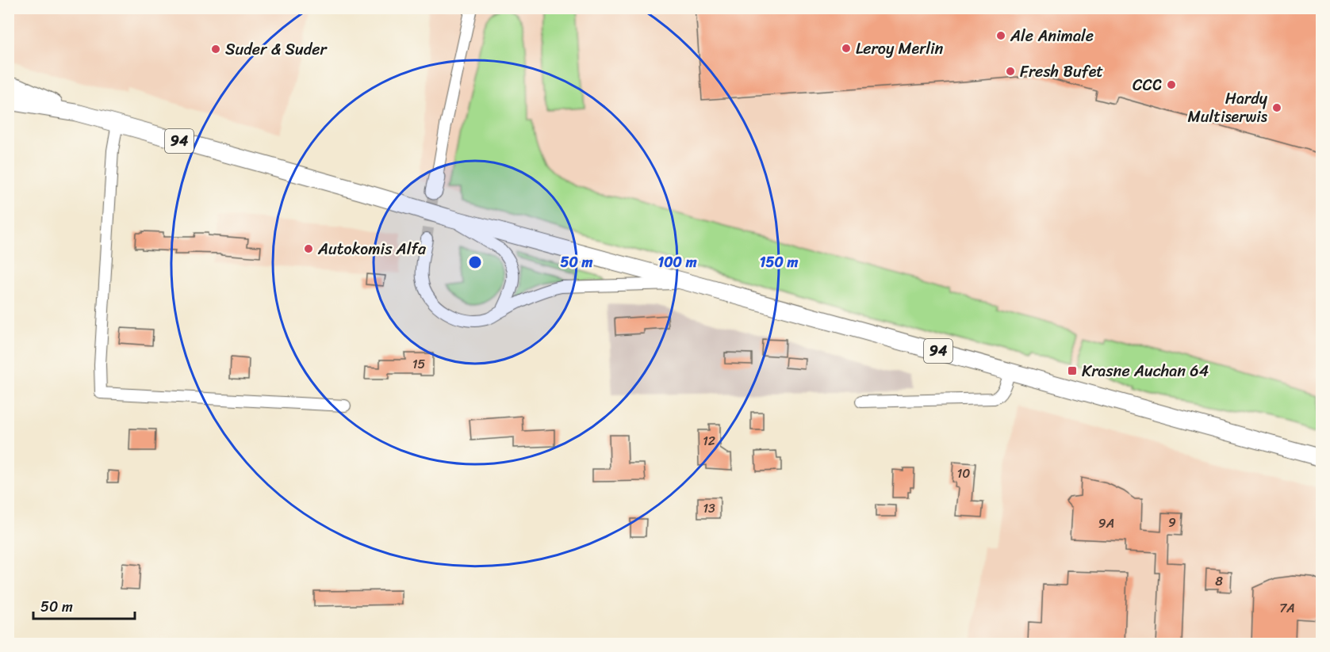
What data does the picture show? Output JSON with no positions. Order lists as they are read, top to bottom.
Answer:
{
  "streets": {
    "main road": ["94"]
  },
  "places": {
    "other": [
      "Ale Animale",
      "Leroy Merlin",
      "Suder & Suder",
      "Fresh Bufet",
      "CCC",
      "Hardy Multiserwis",
      "Autokomis Alfa"
    ],
    "transit": ["Krasne Auchan 64"]
  },
  "house_numbers": [
    "15",
    "12",
    "10",
    "13",
    "9",
    "9A",
    "8",
    "7A"
  ],
  "scale_bar": "50 m",
  "rings": ["50 m", "100 m", "150 m"]
}
